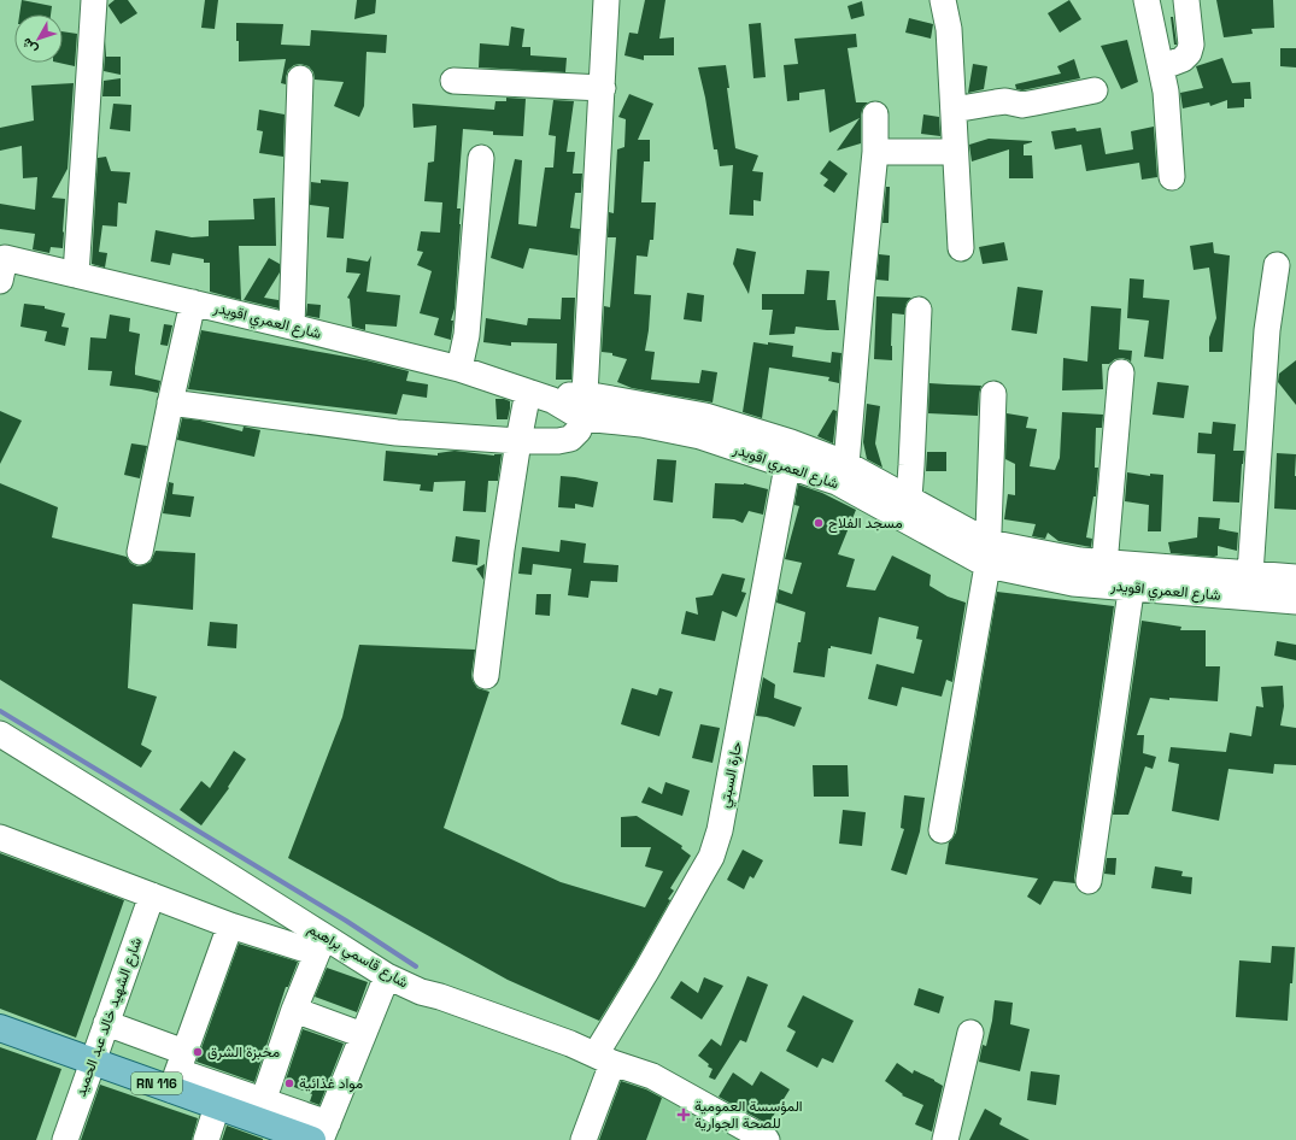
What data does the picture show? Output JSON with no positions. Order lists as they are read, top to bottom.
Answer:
{
  "streets": {
    "main road": ["RN 116"],
    "street": [
      "شارع العمري اقويدر",
      "حارة السبتي",
      "شارع قاسمي براهيم",
      "شارع الشهيد خالد عبد الحميد"
    ]
  },
  "crossings": [
    ["شارع العمري اقويدر", "حارة السبتي"],
    ["حارة السبتي", "شارع قاسمي براهيم"],
    ["شارع الشهيد خالد عبد الحميد", "RN 116"]
  ],
  "places": {
    "other": ["مسجد الفلاح", "مخبزة الشرق", "مواد غذائية"],
    "health": ["المؤسسة العمومية للصحة الجوارية"]
  },
  "north": "bottom left"
}
